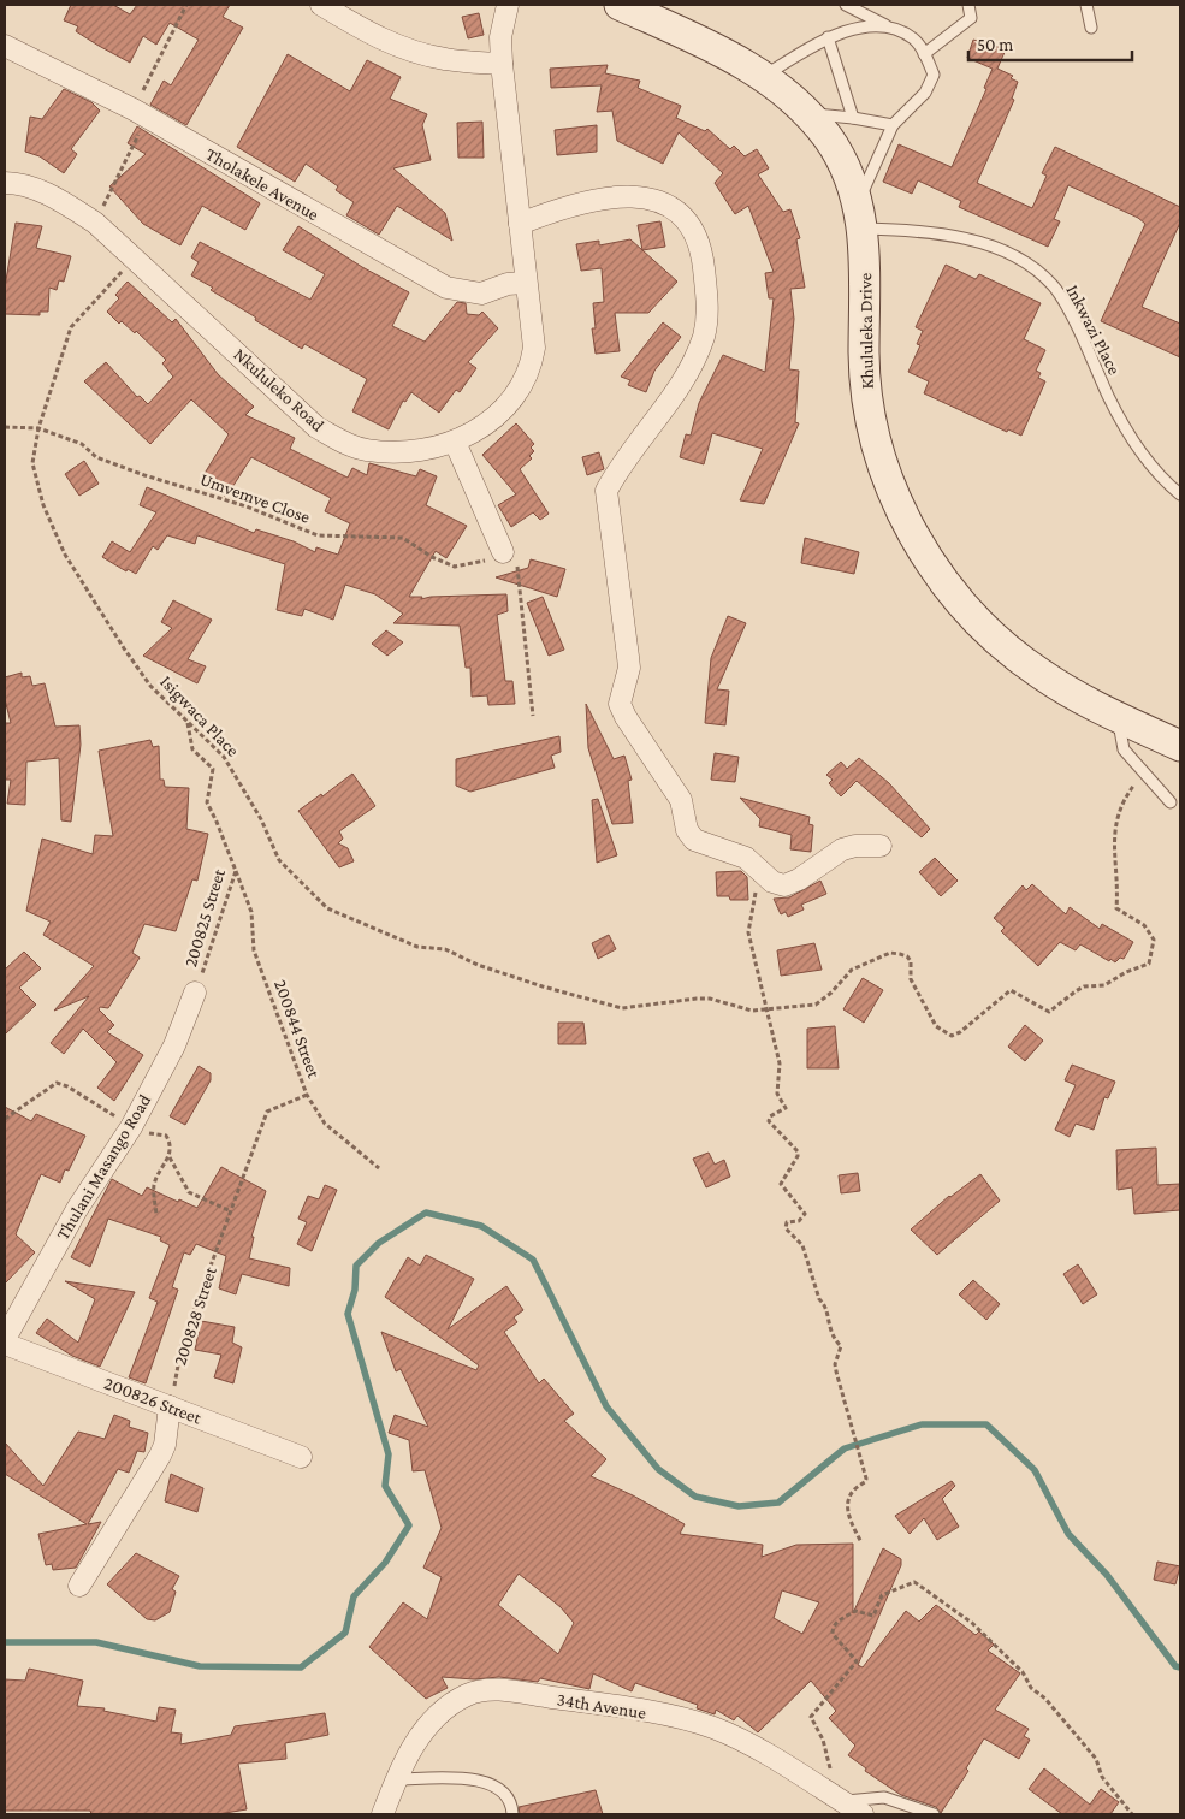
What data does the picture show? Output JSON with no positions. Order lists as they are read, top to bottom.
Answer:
{
  "streets": {
    "street": [
      "Tholakele Avenue",
      "Khululeka Drive",
      "Nkululeko Road",
      "Thulani Masango Road",
      "200826 Street",
      "34th Avenue"
    ],
    "lane": ["Inkwazi Place"],
    "path": [
      "Umvemve Close",
      "Isigwaca Place",
      "200825 Street",
      "200844 Street",
      "200828 Street"
    ]
  },
  "crossings": [
    ["Tholakele Avenue", "Nkululeko Road"],
    ["Inkwazi Place", "Khululeka Drive"],
    ["Nkululeko Road", "Isigwaca Place"],
    ["Umvemve Close", "Isigwaca Place"],
    ["Isigwaca Place", "200825 Street"],
    ["200825 Street", "200844 Street"],
    ["200825 Street", "Thulani Masango Road"],
    ["200844 Street", "200828 Street"],
    ["200828 Street", "200826 Street"]
  ],
  "scale_bar": "50 m"
}
